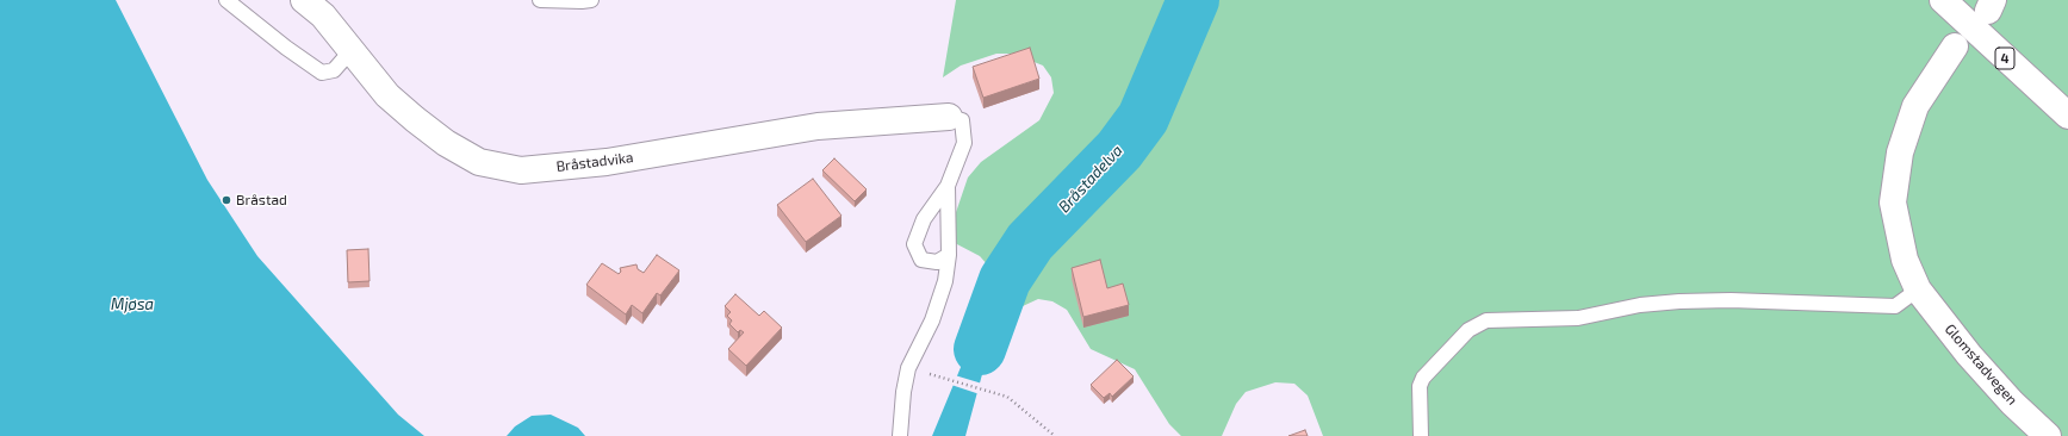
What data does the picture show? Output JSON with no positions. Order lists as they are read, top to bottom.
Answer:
{
  "streets": {
    "main road": ["4", "Bråstadvika", "Glomstadvegen"]
  },
  "water": ["Bråstadelva", "Mjøsa"],
  "places": ["Bråstad"]
}
